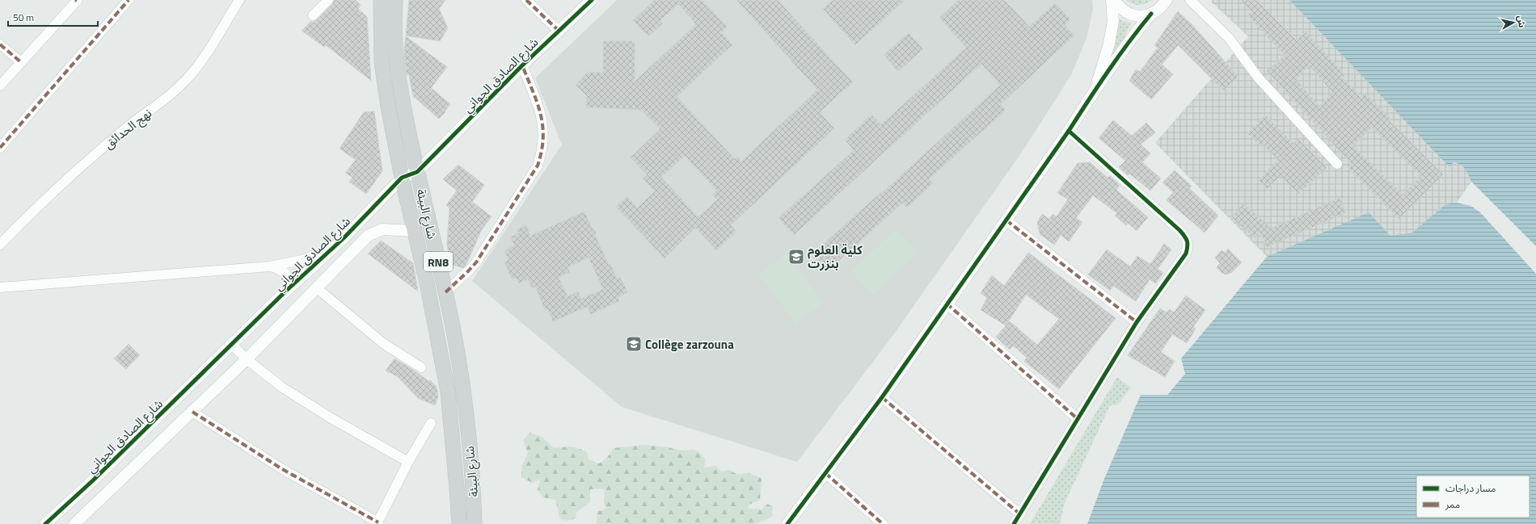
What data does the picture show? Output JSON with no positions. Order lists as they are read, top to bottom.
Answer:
{
  "streets": {
    "main road": ["شارع البيئة", "RN8"],
    "street": ["شارع الصادق الجواني", "نهج الحدائق"]
  },
  "crossings": [
    ["شارع الصادق الجواني", "شارع البيئة"]
  ],
  "places": {
    "school or university": ["كلية العلوم بنزرت", "Collège zarzouna"]
  },
  "legend": ["مسار دراجات", "ممر"],
  "scale_bar": "50 m",
  "north": "right"
}
